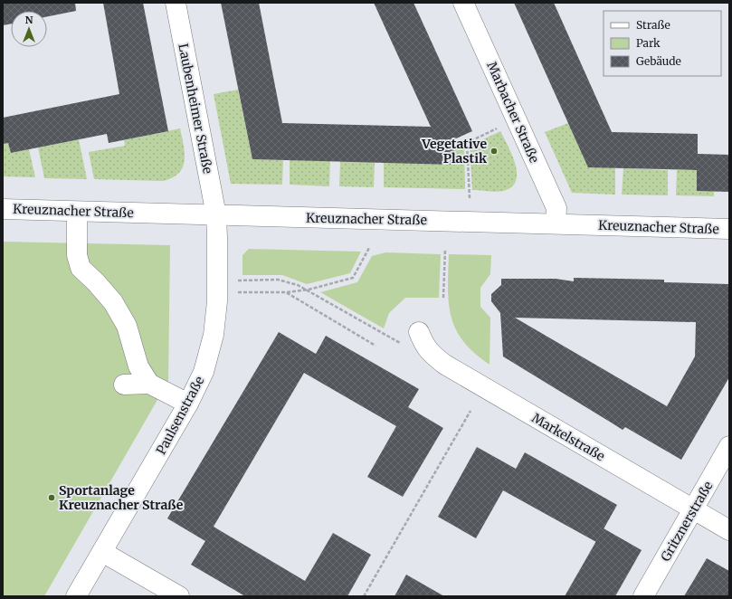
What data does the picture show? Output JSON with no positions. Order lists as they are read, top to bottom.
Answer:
{
  "streets": {
    "street": [
      "Laubenheimer Straße",
      "Marbacher Straße",
      "Kreuznacher Straße",
      "Paulsenstraße",
      "Markelstraße",
      "Gritznerstraße"
    ]
  },
  "crossings": [
    ["Laubenheimer Straße", "Kreuznacher Straße"],
    ["Laubenheimer Straße", "Paulsenstraße"],
    ["Marbacher Straße", "Kreuznacher Straße"],
    ["Kreuznacher Straße", "Paulsenstraße"],
    ["Markelstraße", "Gritznerstraße"]
  ],
  "places": ["Vegetative Plastik", "Sportanlage Kreuznacher Straße"],
  "legend": ["Straße", "Park", "Gebäude"],
  "north": "top"
}
